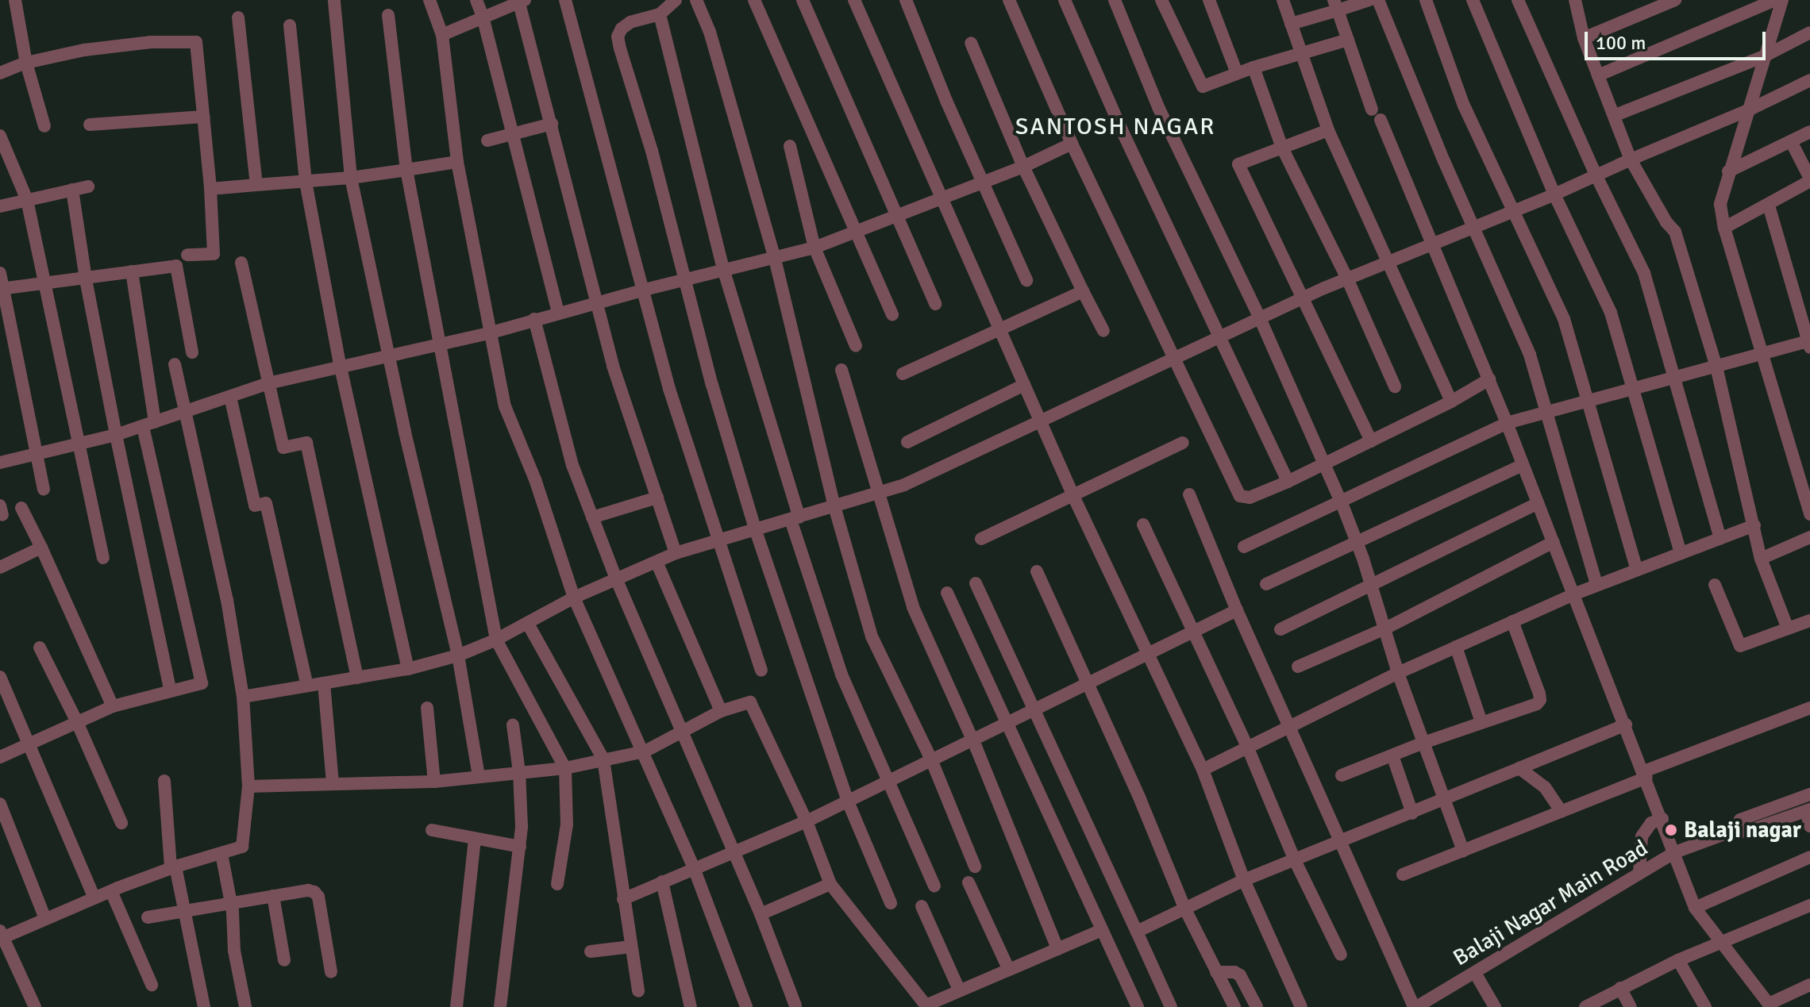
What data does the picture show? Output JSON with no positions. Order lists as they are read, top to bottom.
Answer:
{
  "streets": {
    "street": ["Balaji Nagar Main Road"]
  },
  "districts": ["SANTOSH NAGAR"],
  "places": ["Balaji nagar"],
  "scale_bar": "100 m"
}
